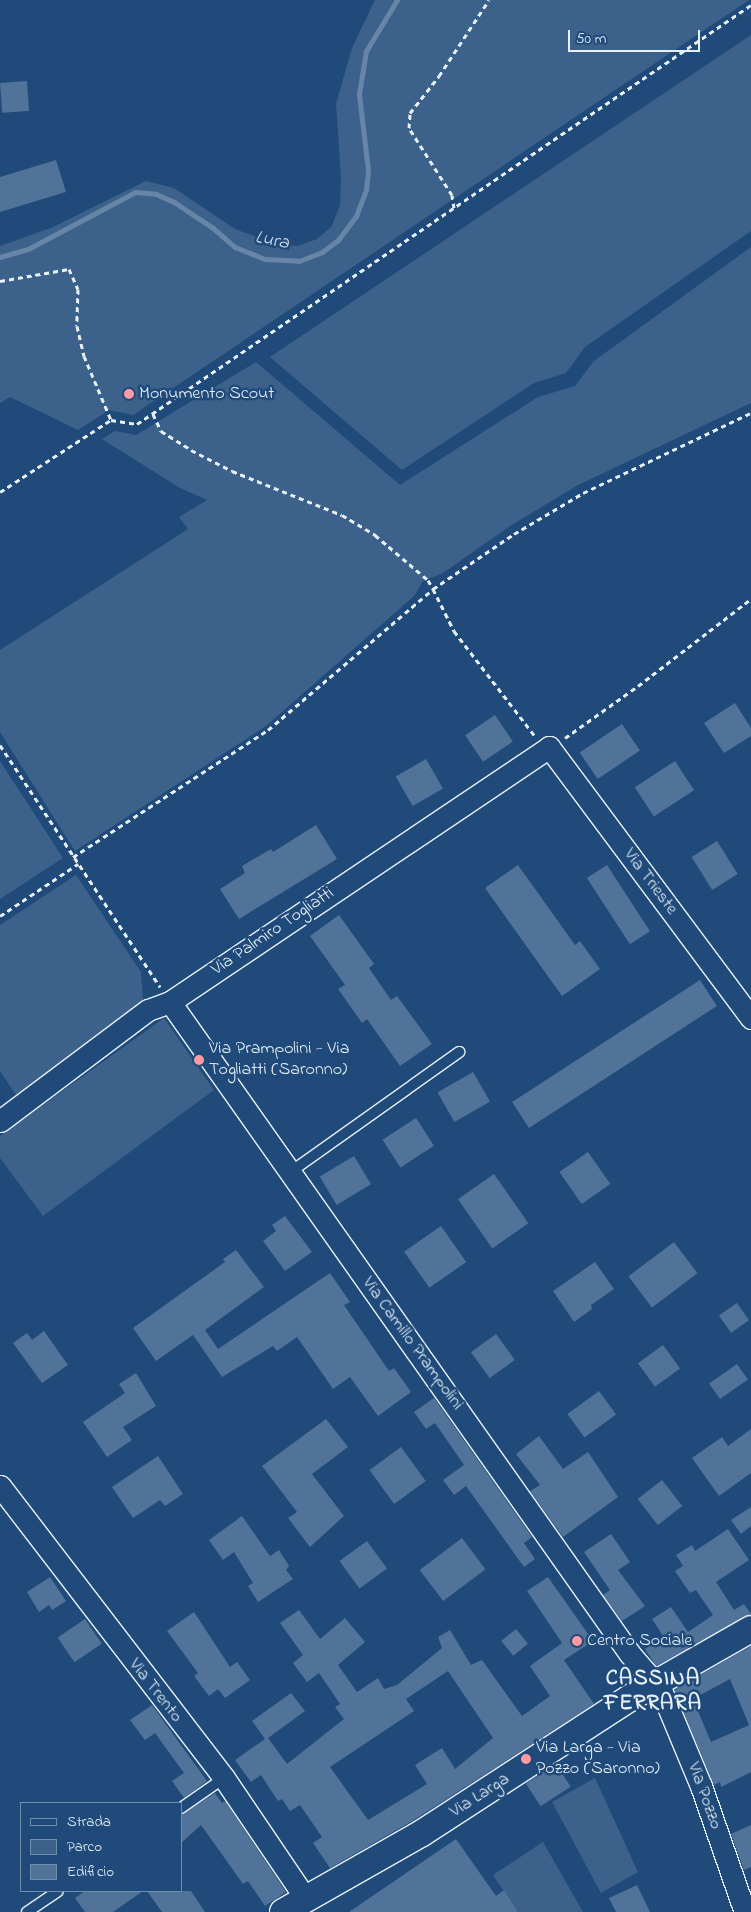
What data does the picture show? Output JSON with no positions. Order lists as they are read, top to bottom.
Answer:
{
  "streets": {
    "street": [
      "Via Trieste",
      "Via Palmiro Togliatti",
      "Via Camillo Prampolini",
      "Via Trento",
      "Via Larga",
      "Via Pozzo"
    ]
  },
  "crossings": [
    ["Via Trieste", "Via Palmiro Togliatti"],
    ["Via Palmiro Togliatti", "Via Camillo Prampolini"],
    ["Via Camillo Prampolini", "Via Larga"],
    ["Via Camillo Prampolini", "Via Pozzo"],
    ["Via Trento", "Via Larga"],
    ["Via Larga", "Via Pozzo"]
  ],
  "districts": ["CASSINA FERRARA"],
  "water": ["Lura"],
  "places": [
    "Monumento Scout",
    "Via Prampolini - Via Togliatti (Saronno)",
    "Centro Sociale",
    "Via Larga - Via Pozzo (Saronno)"
  ],
  "legend": ["Strada", "Parco", "Edificio"],
  "scale_bar": "50 m"
}
